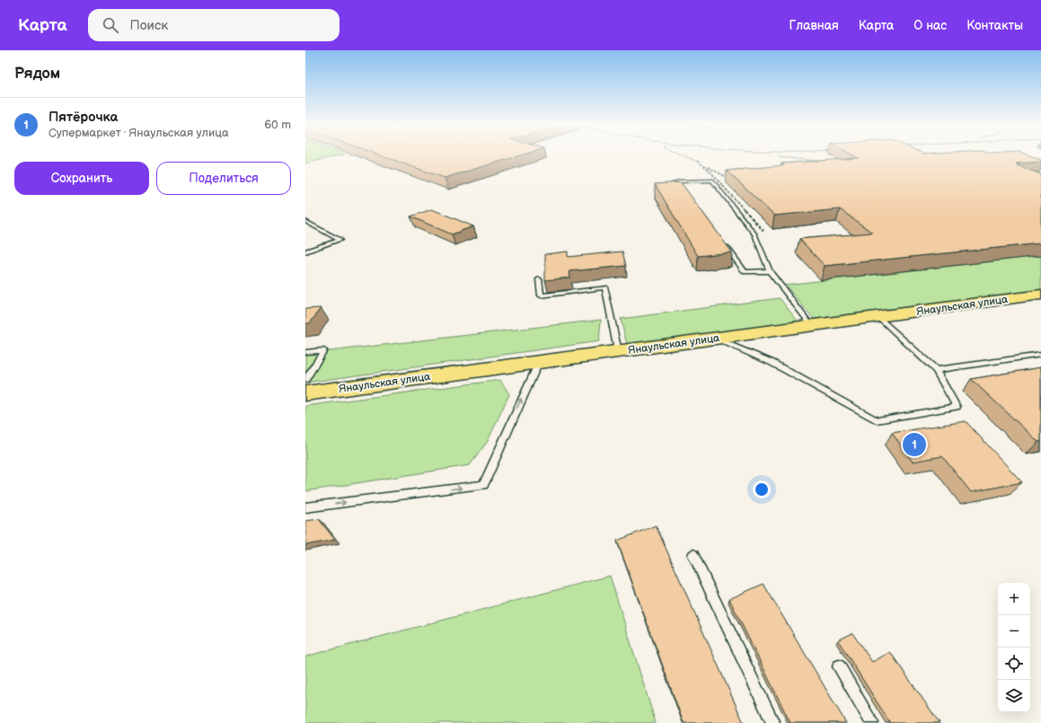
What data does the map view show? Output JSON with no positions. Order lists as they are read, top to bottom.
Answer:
{
  "streets": {
    "main road": ["Янаульская улица"]
  },
  "page": {
    "header": "Карта",
    "search": "Поиск",
    "nav": [
      "Главная",
      "Карта",
      "О нас",
      "Контакты"
    ],
    "heading": "Рядом",
    "list": [
      {
        "mark": "1",
        "name": "Пятёрочка",
        "note": "Супермаркет · Янаульская улица",
        "value": "60 m"
      }
    ],
    "buttons": ["Сохранить", "Поделиться"],
    "pins": "1",
    "map_buttons": ["+", "−"]
  }
}
